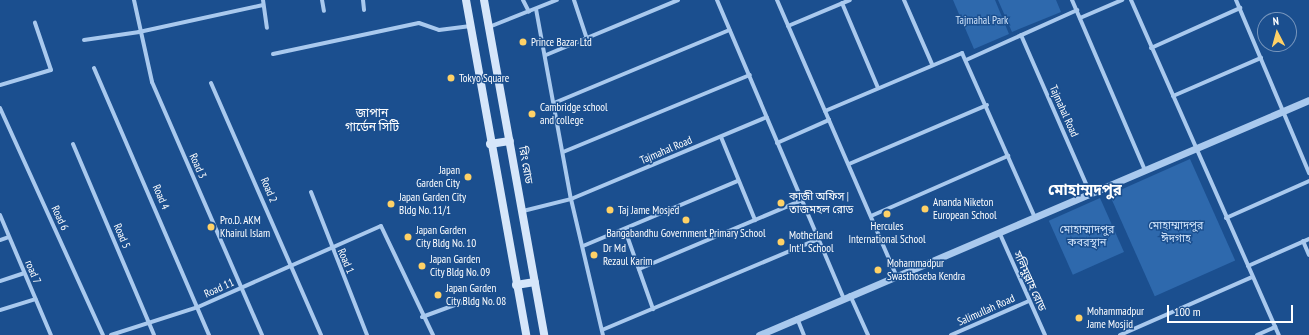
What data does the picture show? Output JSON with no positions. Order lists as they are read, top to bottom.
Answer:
{
  "streets": {
    "main road": ["রিং রোড"],
    "street": [
      "Tajmahal Road",
      "Road 3",
      "Road 2",
      "Road 4",
      "Road 6",
      "Road 5",
      "Road 1",
      "road 7",
      "সলিমুল্লাহ রোড",
      "Road 11",
      "Salimullah Road"
    ]
  },
  "crossings": [
    ["Tajmahal Road", "রিং রোড"],
    ["Road 3", "Road 11"],
    ["Road 2", "Road 11"],
    ["Road 4", "Road 11"],
    ["Road 5", "Road 11"],
    ["Road 1", "Road 11"],
    ["সলিমুল্লাহ রোড", "Salimullah Road"]
  ],
  "districts": ["জাপান গার্ডেন সিটি", "মোহাম্মদপুর"],
  "parks": ["Tajmahal Park", "মোহাম্মাদপুর ঈদগাহ", "মোহাম্মাদপুর কবরস্থান"],
  "places": [
    "Prince Bazar Ltd",
    "Tokyo Square",
    "Cambridge school and college",
    "Japan Garden City",
    "কাজী অফিস | তাজমহল রোড",
    "Japan Garden City Bldg No. 11/1",
    "Ananda Niketon European School",
    "Taj Jame Mosjed",
    "Hercules International School",
    "Bangabandhu Government Primary School",
    "Pro.D. AKM Khairul Islam",
    "Japan Garden City Bldg No. 10",
    "Motherland Int'L School",
    "Dr Md Rezaul Karim",
    "Japan Garden City Bldg No. 09",
    "Mohammadpur Swasthoseba Kendra",
    "Japan Garden City Bldg No. 08",
    "Mohammadpur Jame Mosjid"
  ],
  "scale_bar": "100 m",
  "north": "top"
}
